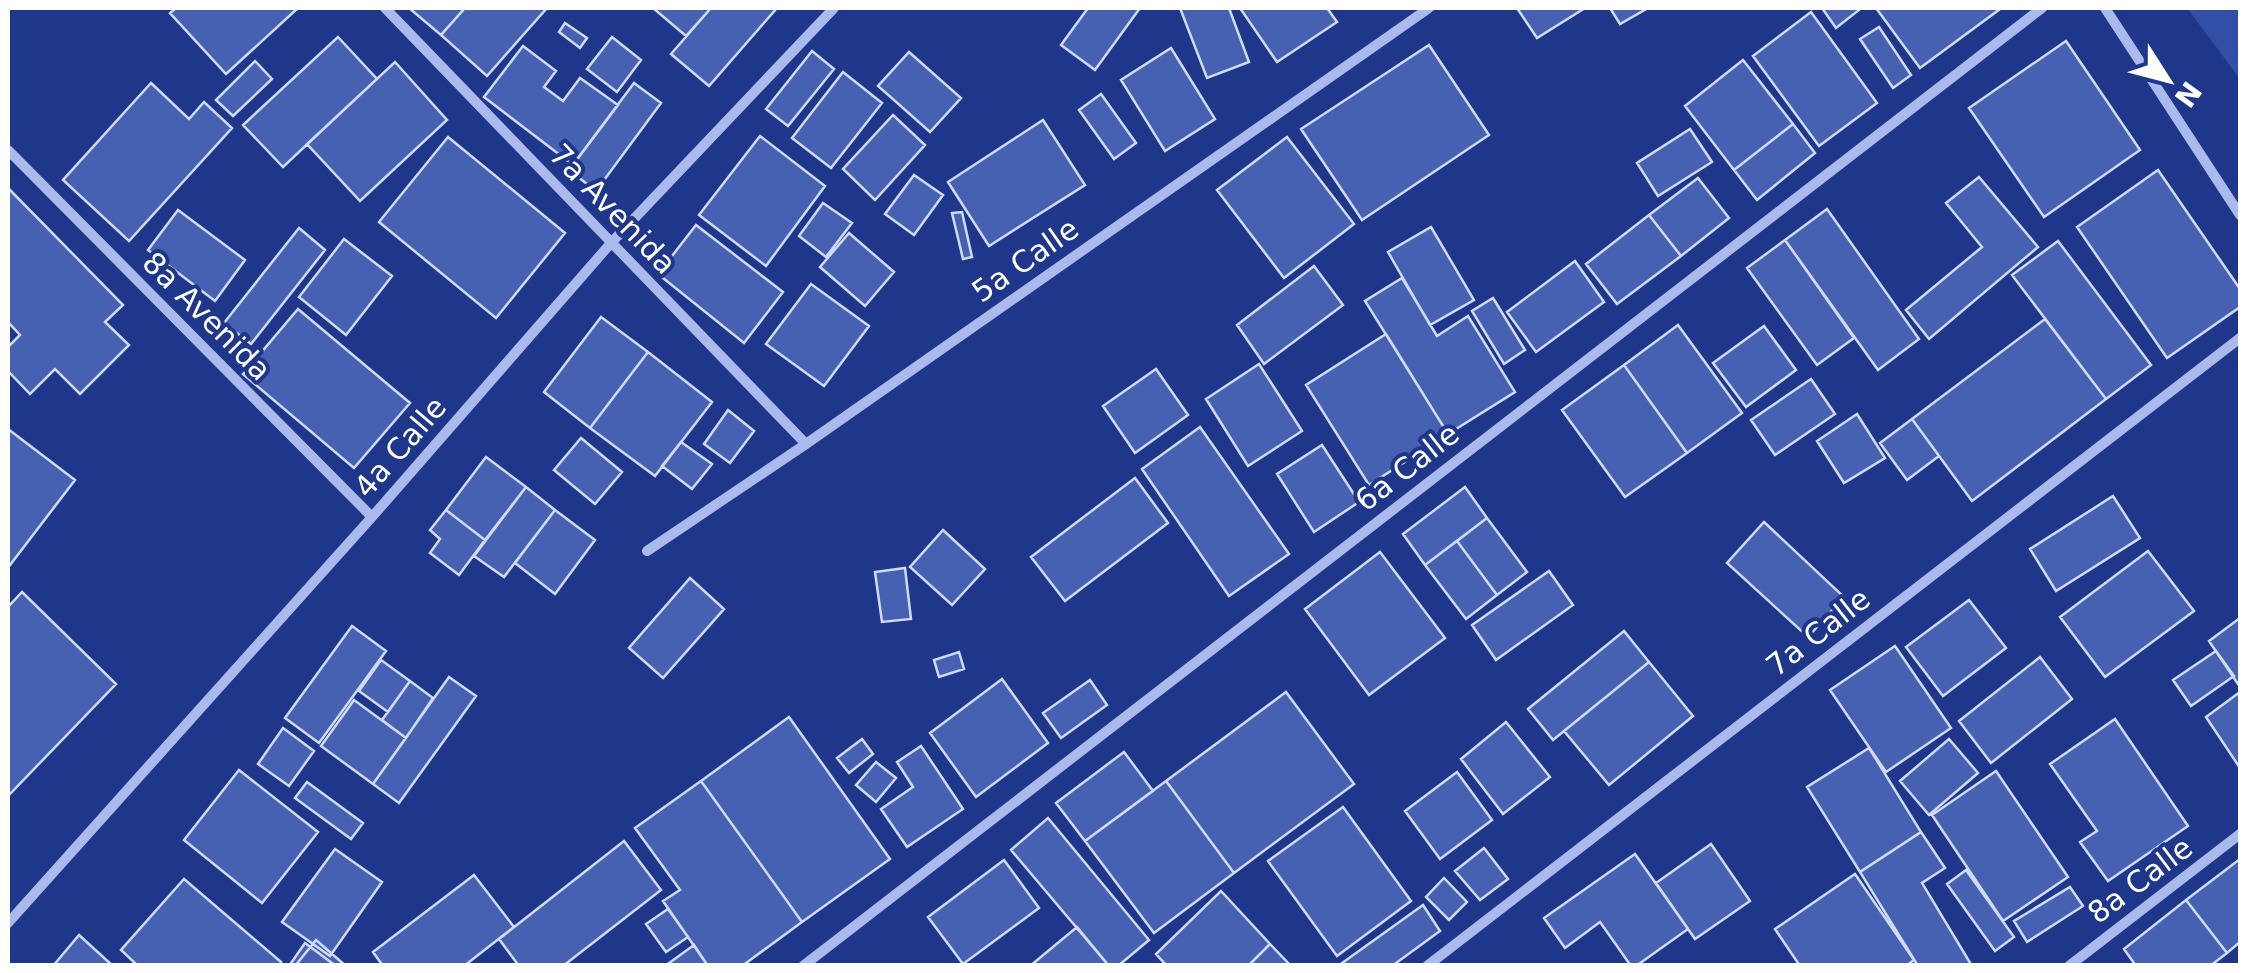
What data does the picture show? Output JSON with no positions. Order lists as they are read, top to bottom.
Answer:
{
  "streets": {
    "street": [
      "7a Avenida",
      "5a Calle",
      "8a Avenida",
      "4a Calle",
      "6a Calle",
      "7a Calle",
      "8a Calle"
    ]
  },
  "crossings": [
    ["7a Avenida", "5a Calle"],
    ["7a Avenida", "4a Calle"],
    ["8a Avenida", "4a Calle"]
  ],
  "north": "bottom right"
}
